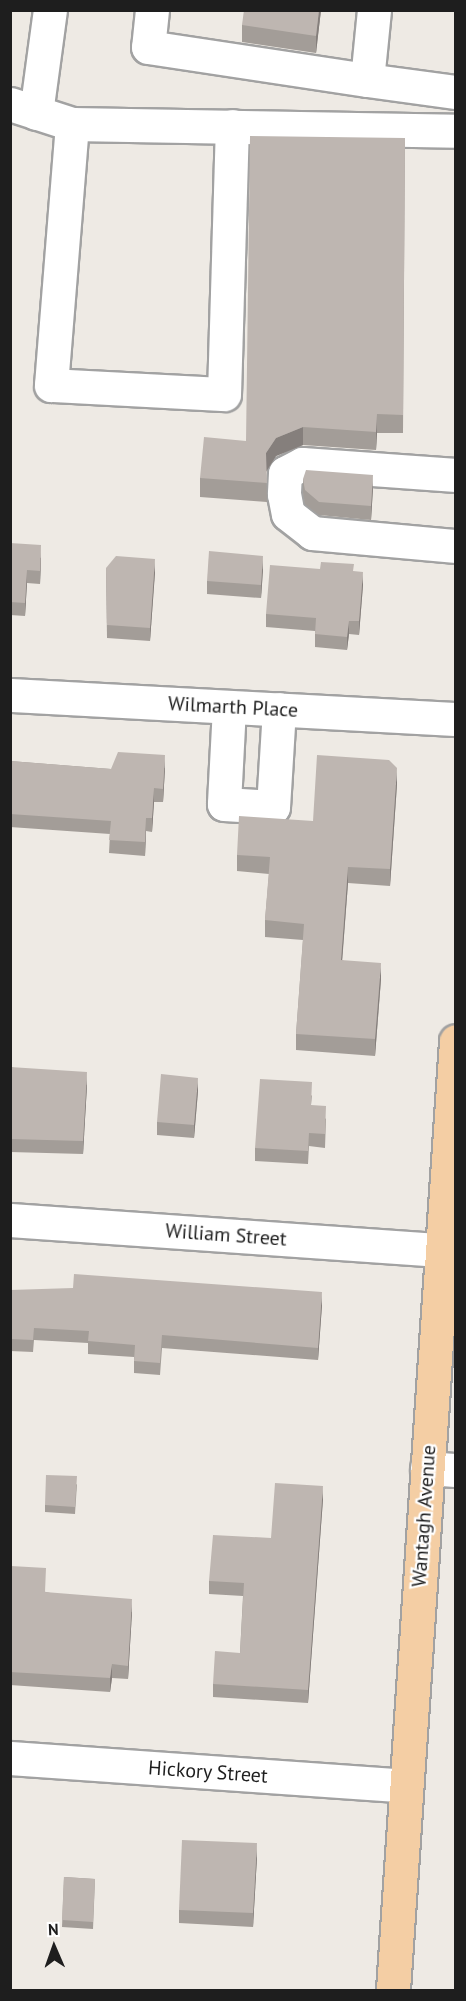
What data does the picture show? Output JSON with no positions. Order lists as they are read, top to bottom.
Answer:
{
  "streets": {
    "main road": ["Wantagh Avenue"],
    "street": ["Wilmarth Place", "William Street", "Hickory Street"]
  },
  "crossings": [
    ["William Street", "Wantagh Avenue"],
    ["Wantagh Avenue", "Hickory Street"]
  ],
  "north": "top"
}
